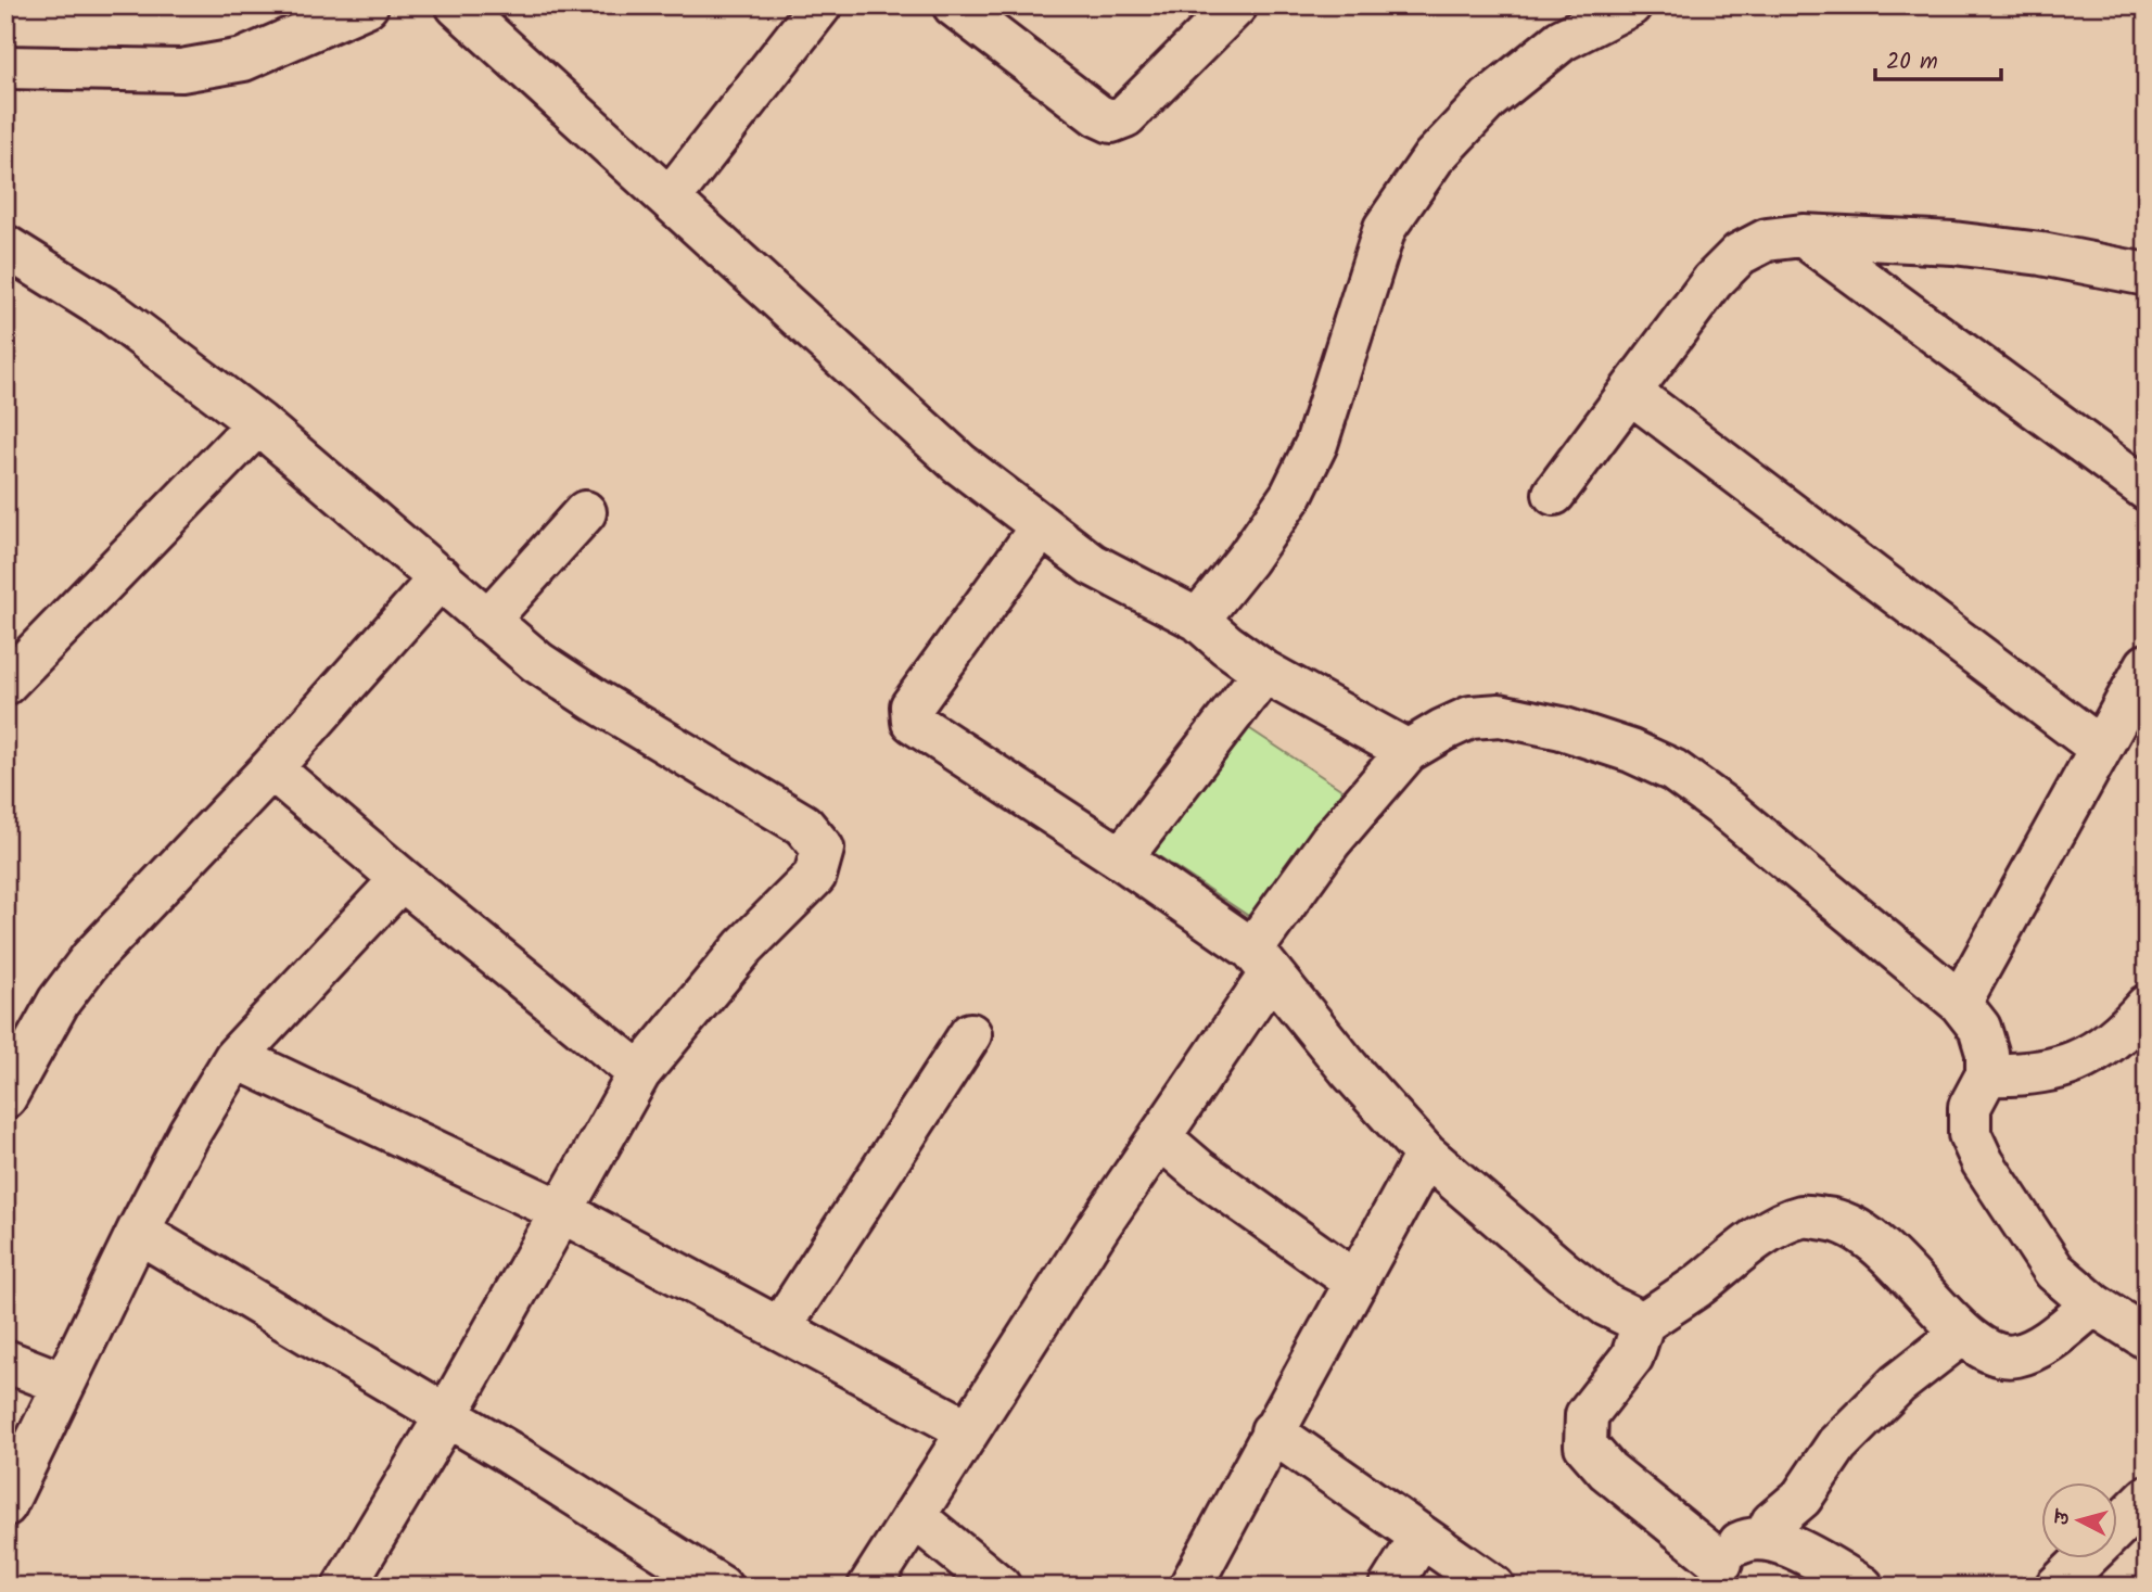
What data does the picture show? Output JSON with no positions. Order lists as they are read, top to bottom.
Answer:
{
  "scale_bar": "20 m",
  "north": "left"
}
